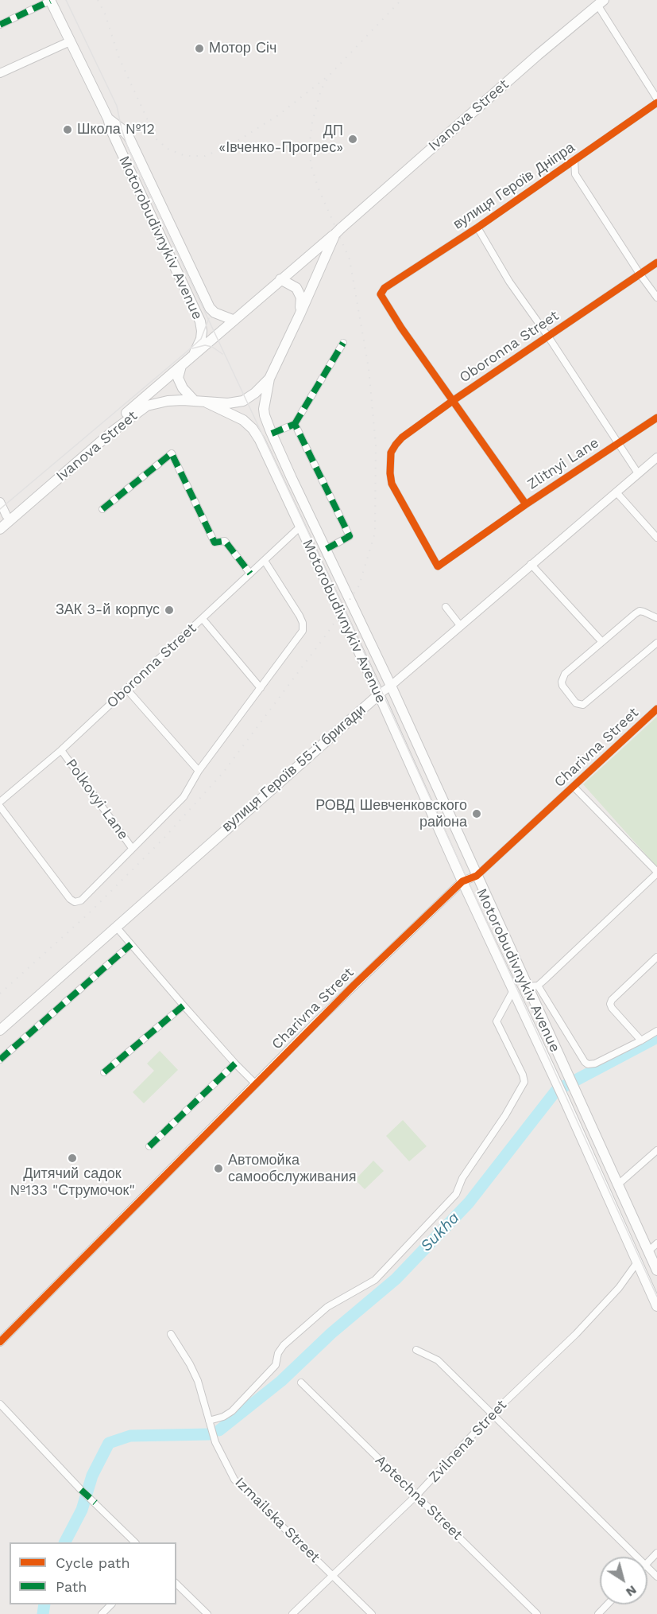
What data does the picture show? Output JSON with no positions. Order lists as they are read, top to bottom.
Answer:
{
  "streets": {
    "main road": ["Ivanova Street", "Motorobudivnykiv Avenue", "вулиця Героїв 55-ї бригади"],
    "street": [
      "вулиця Героїв Дніпра",
      "Oboronna Street",
      "Zlitnyi Lane",
      "Charivna Street",
      "Polkovyi Lane",
      "Zvilnena Street",
      "Aptechna Street",
      "Izmailska Street"
    ]
  },
  "crossings": [
    ["Ivanova Street", "Motorobudivnykiv Avenue"],
    ["вулиця Героїв Дніпра", "Oboronna Street"],
    ["Motorobudivnykiv Avenue", "Oboronna Street"],
    ["Motorobudivnykiv Avenue", "Charivna Street"],
    ["Motorobudivnykiv Avenue", "вулиця Героїв 55-ї бригади"],
    ["Motorobudivnykiv Avenue", "Zvilnena Street"],
    ["Oboronna Street", "Zlitnyi Lane"],
    ["Oboronna Street", "Polkovyi Lane"],
    ["Zvilnena Street", "Aptechna Street"],
    ["Zvilnena Street", "Izmailska Street"]
  ],
  "water": ["Sukha"],
  "places": [
    "Мотор Січ",
    "Школа №12",
    "ДП «Івченко-Прогрес»",
    "ЗАК 3-й корпус",
    "РОВД Шевченковского района",
    "Дитячий садок №133 \"Струмочок\"",
    "Автомойка самообслуживания"
  ],
  "legend": ["Cycle path", "Path"],
  "north": "bottom right"
}
